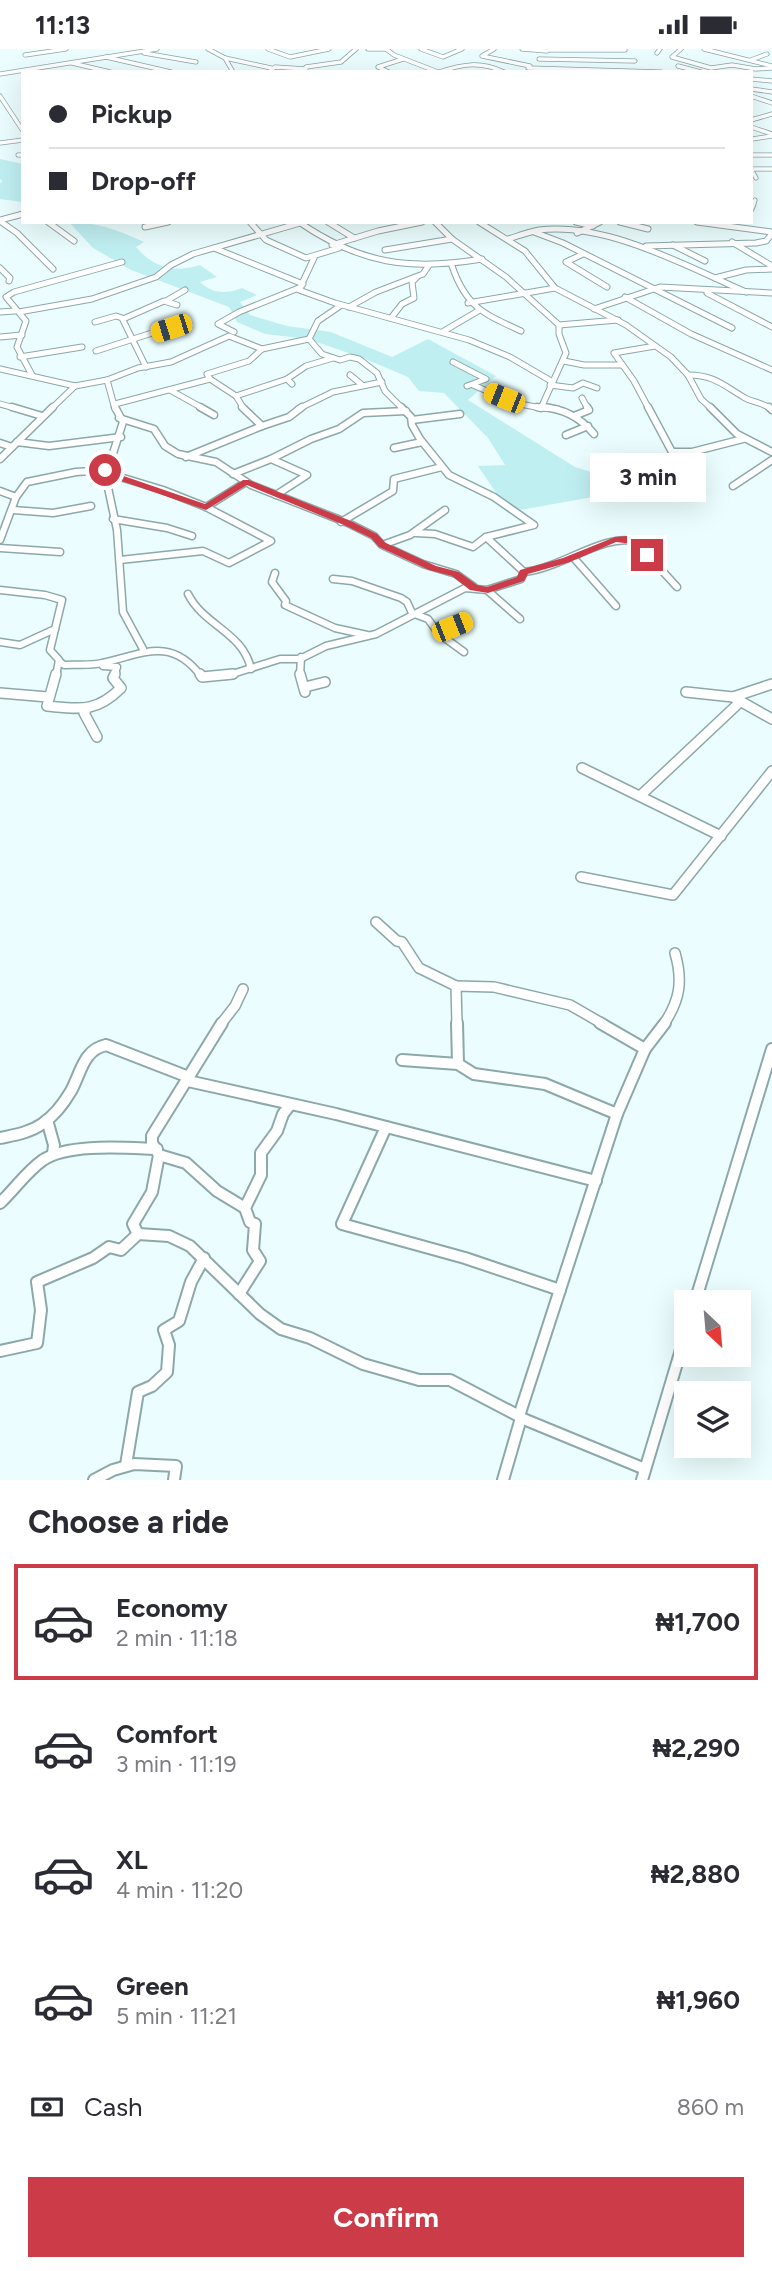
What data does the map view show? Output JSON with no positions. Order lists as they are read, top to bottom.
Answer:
{
  "north": "bottom right",
  "page": {
    "status": "11:13",
    "banner": ["Pickup", "Drop-off"],
    "bubble": "3 min",
    "heading": "Choose a ride",
    "list": [
      {
        "name": "Economy",
        "note": "2 min · 11:18",
        "value": "₦1,700"
      },
      {
        "name": "Comfort",
        "note": "3 min · 11:19",
        "value": "₦2,290"
      },
      {
        "name": "XL",
        "note": "4 min · 11:20",
        "value": "₦2,880"
      },
      {
        "name": "Green",
        "note": "5 min · 11:21",
        "value": "₦1,960"
      }
    ],
    "pay": ["Cash", "860 m"],
    "buttons": "Confirm"
  }
}
